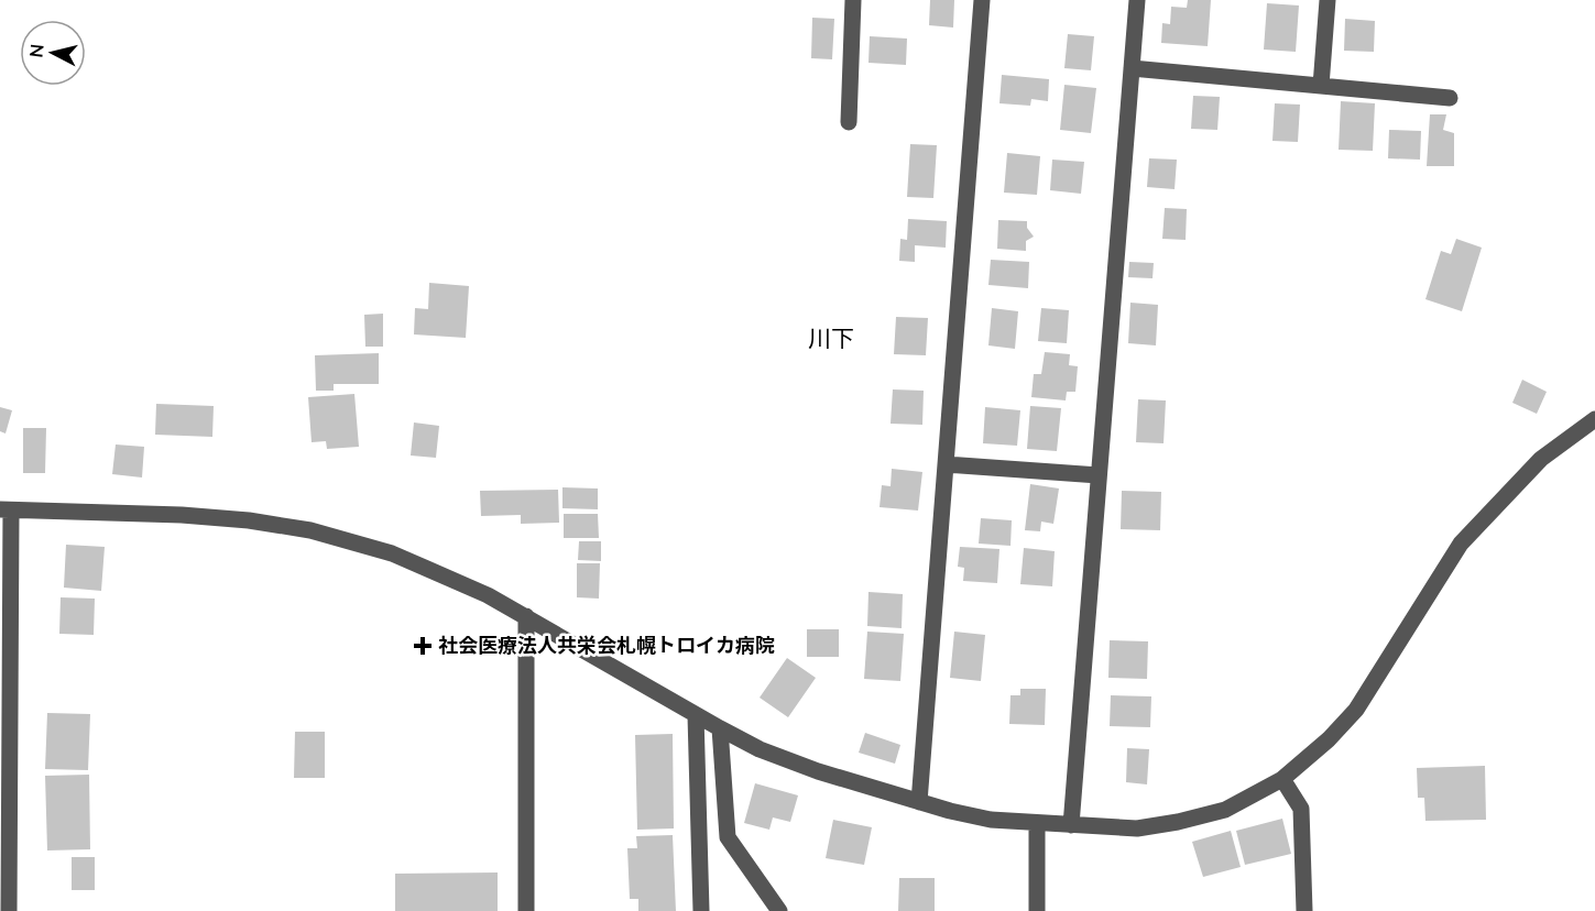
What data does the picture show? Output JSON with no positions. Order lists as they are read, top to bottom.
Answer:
{
  "districts": ["川下"],
  "places": {
    "health": ["社会医療法人共栄会札幌トロイカ病院"]
  },
  "north": "left"
}
